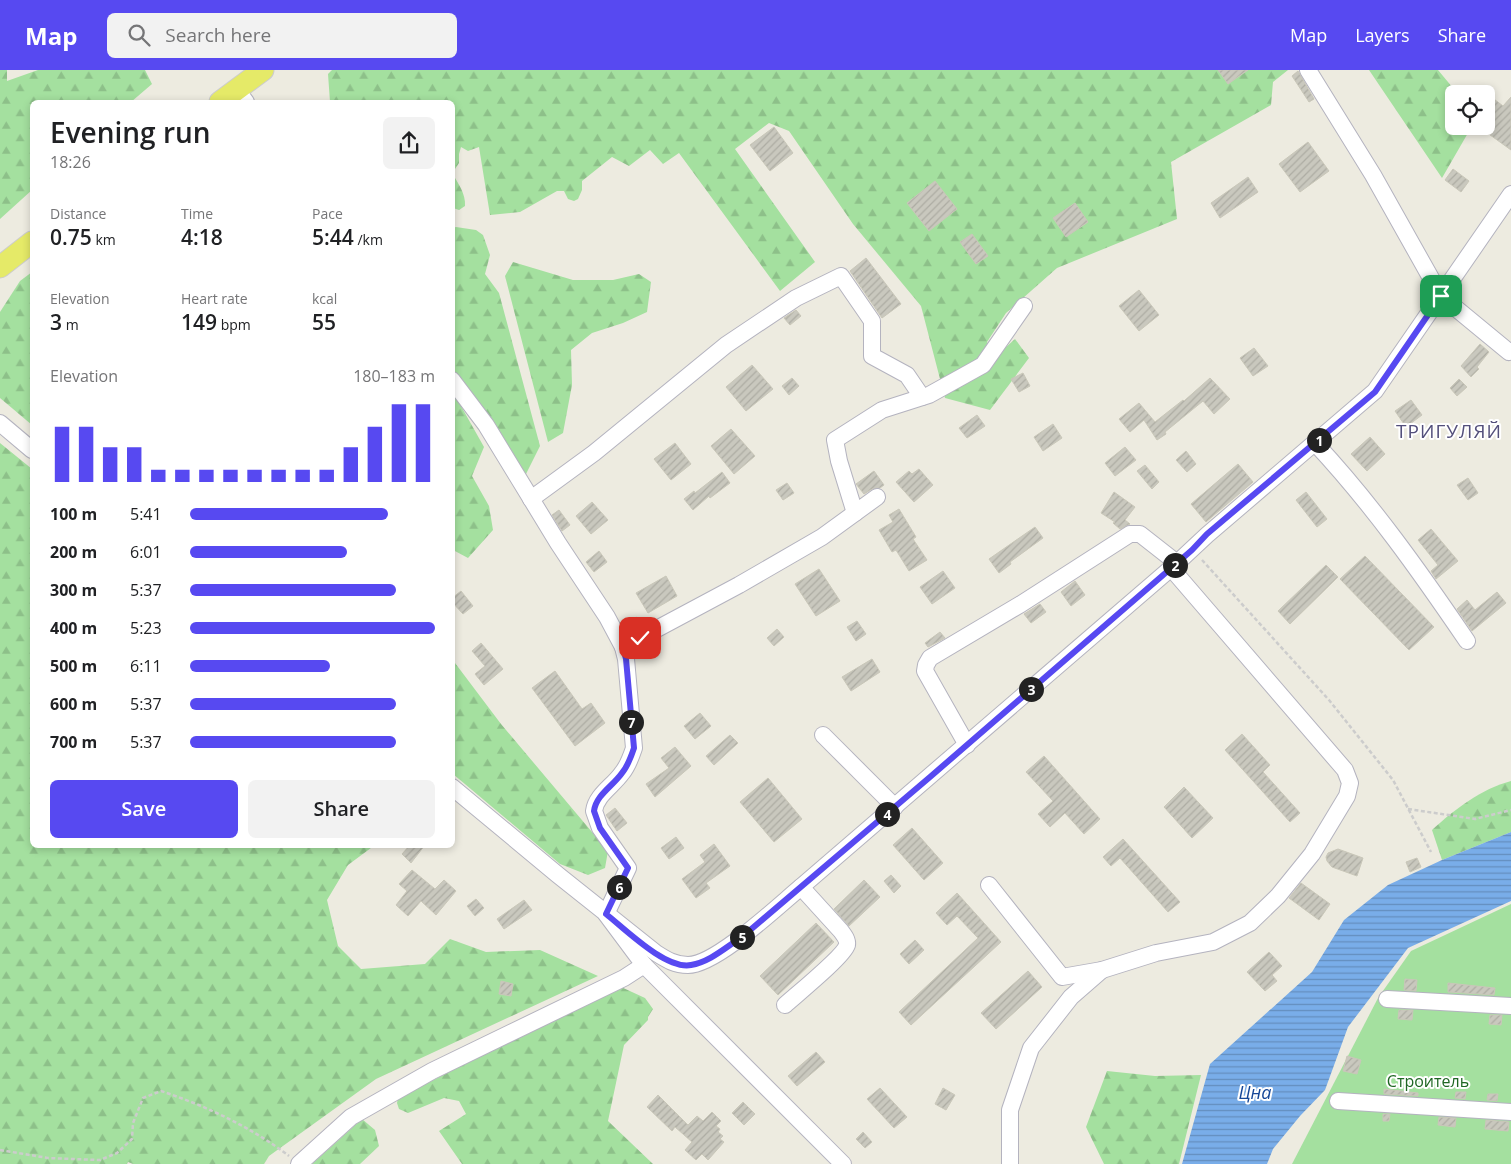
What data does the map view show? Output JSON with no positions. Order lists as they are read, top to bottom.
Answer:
{
  "districts": ["ТРИГУЛЯЙ"],
  "water": ["Цна"],
  "parks": ["Строитель"],
  "page": {
    "header": "Map",
    "search": "Search here",
    "nav": ["Map", "Layers", "Share"],
    "heading": ["Evening run", "18:26"],
    "stats": [
      ["Distance", "0.75 km"],
      ["Time", "4:18"],
      ["Pace", "5:44 /km"],
      ["Elevation", "3 m"],
      ["Heart rate", "149 bpm"],
      ["kcal", "55"]
    ],
    "chart": ["Elevation", "180–183 m"],
    "pins": [
      "1",
      "2",
      "3",
      "7",
      "4",
      "6",
      "5"
    ],
    "list": [
      {
        "name": "100 m",
        "note": "5:41"
      },
      {
        "name": "200 m",
        "note": "6:01"
      },
      {
        "name": "300 m",
        "note": "5:37"
      },
      {
        "name": "400 m",
        "note": "5:23"
      },
      {
        "name": "500 m",
        "note": "6:11"
      },
      {
        "name": "600 m",
        "note": "5:37"
      },
      {
        "name": "700 m",
        "note": "5:37"
      }
    ],
    "buttons": ["Save", "Share"]
  }
}
